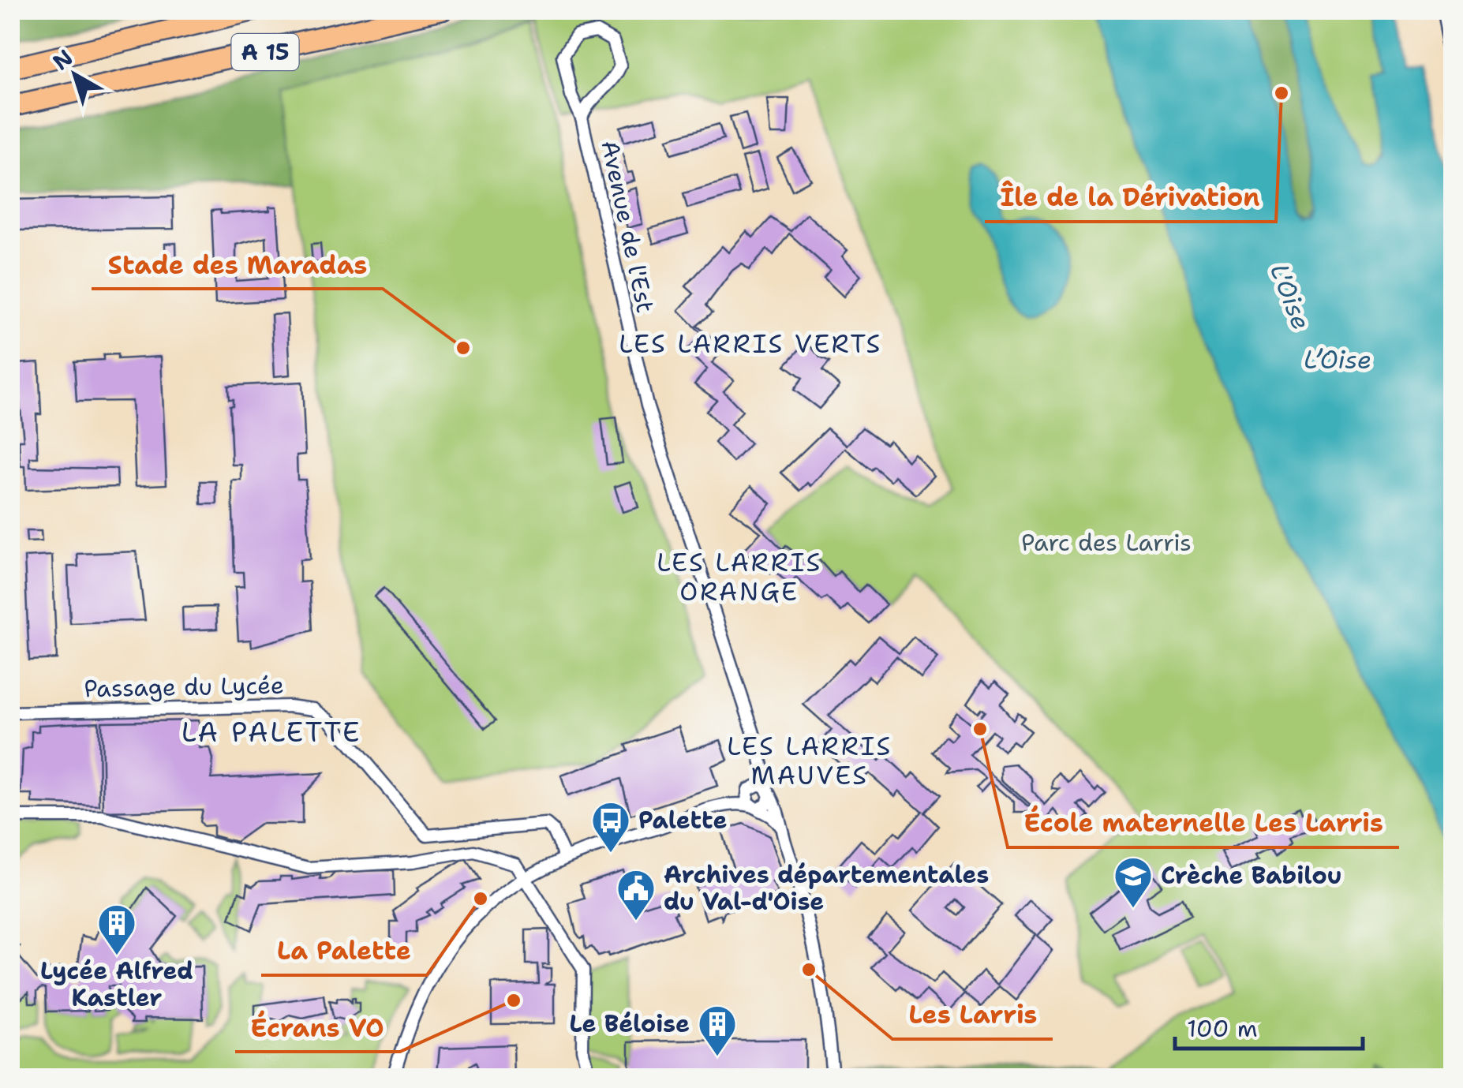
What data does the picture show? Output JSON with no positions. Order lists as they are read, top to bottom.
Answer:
{
  "streets": {
    "highway": ["A 15"],
    "street": ["Avenue de l'Est", "Passage du Lycée"]
  },
  "districts": [
    "LES LARRIS VERTS",
    "LES LARRIS ORANGE",
    "LA PALETTE",
    "LES LARRIS MAUVES"
  ],
  "water": ["L'Oise", "L’Oise"],
  "parks": ["Parc des Larris"],
  "places": {
    "other": [
      "Île de la Dérivation",
      "Stade des Maradas",
      "École maternelle Les Larris",
      "La Palette",
      "Les Larris",
      "Écrans VO"
    ],
    "bus stop": ["Palette"],
    "school or university": ["Crèche Babilou"],
    "public building": ["Archives départementales du Val-d'Oise"],
    "building": ["Lycée Alfred Kastler", "Le Béloise"]
  },
  "scale_bar": "100 m",
  "north": "top left"
}
